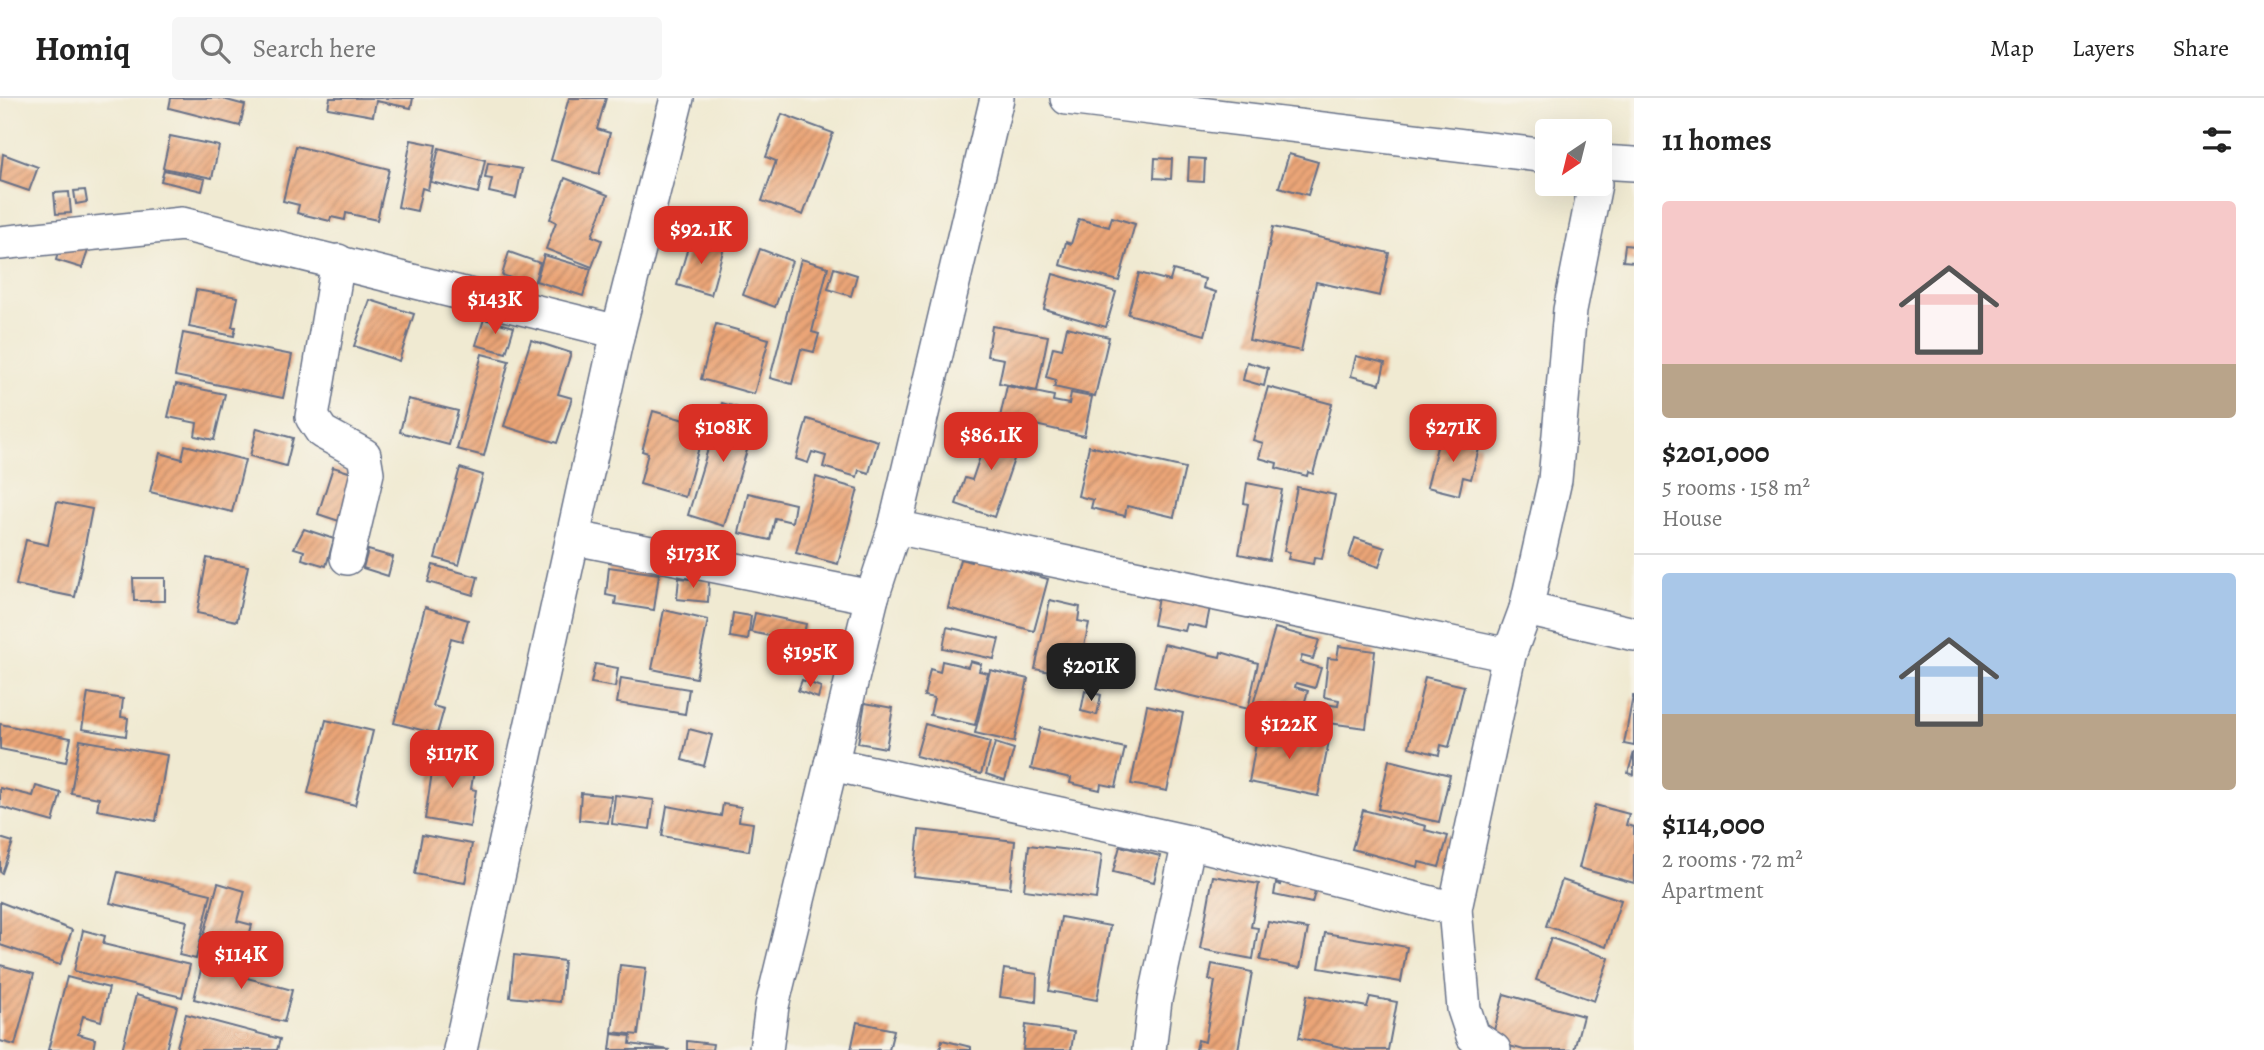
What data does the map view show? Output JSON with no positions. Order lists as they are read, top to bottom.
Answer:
{
  "north": "bottom left",
  "page": {
    "header": "Homiq",
    "search": "Search here",
    "nav": ["Map", "Layers", "Share"],
    "heading": "11 homes",
    "list": [
      {
        "name": "$201,000",
        "note": "5 rooms · 158 m² · House"
      },
      {
        "name": "$114,000",
        "note": "2 rooms · 72 m² · Apartment"
      }
    ],
    "price": [
      "$92.1K",
      "$143K",
      "$108K",
      "$271K",
      "$86.1K",
      "$173K",
      "$195K",
      "$201K",
      "$122K",
      "$117K",
      "$114K"
    ]
  }
}
